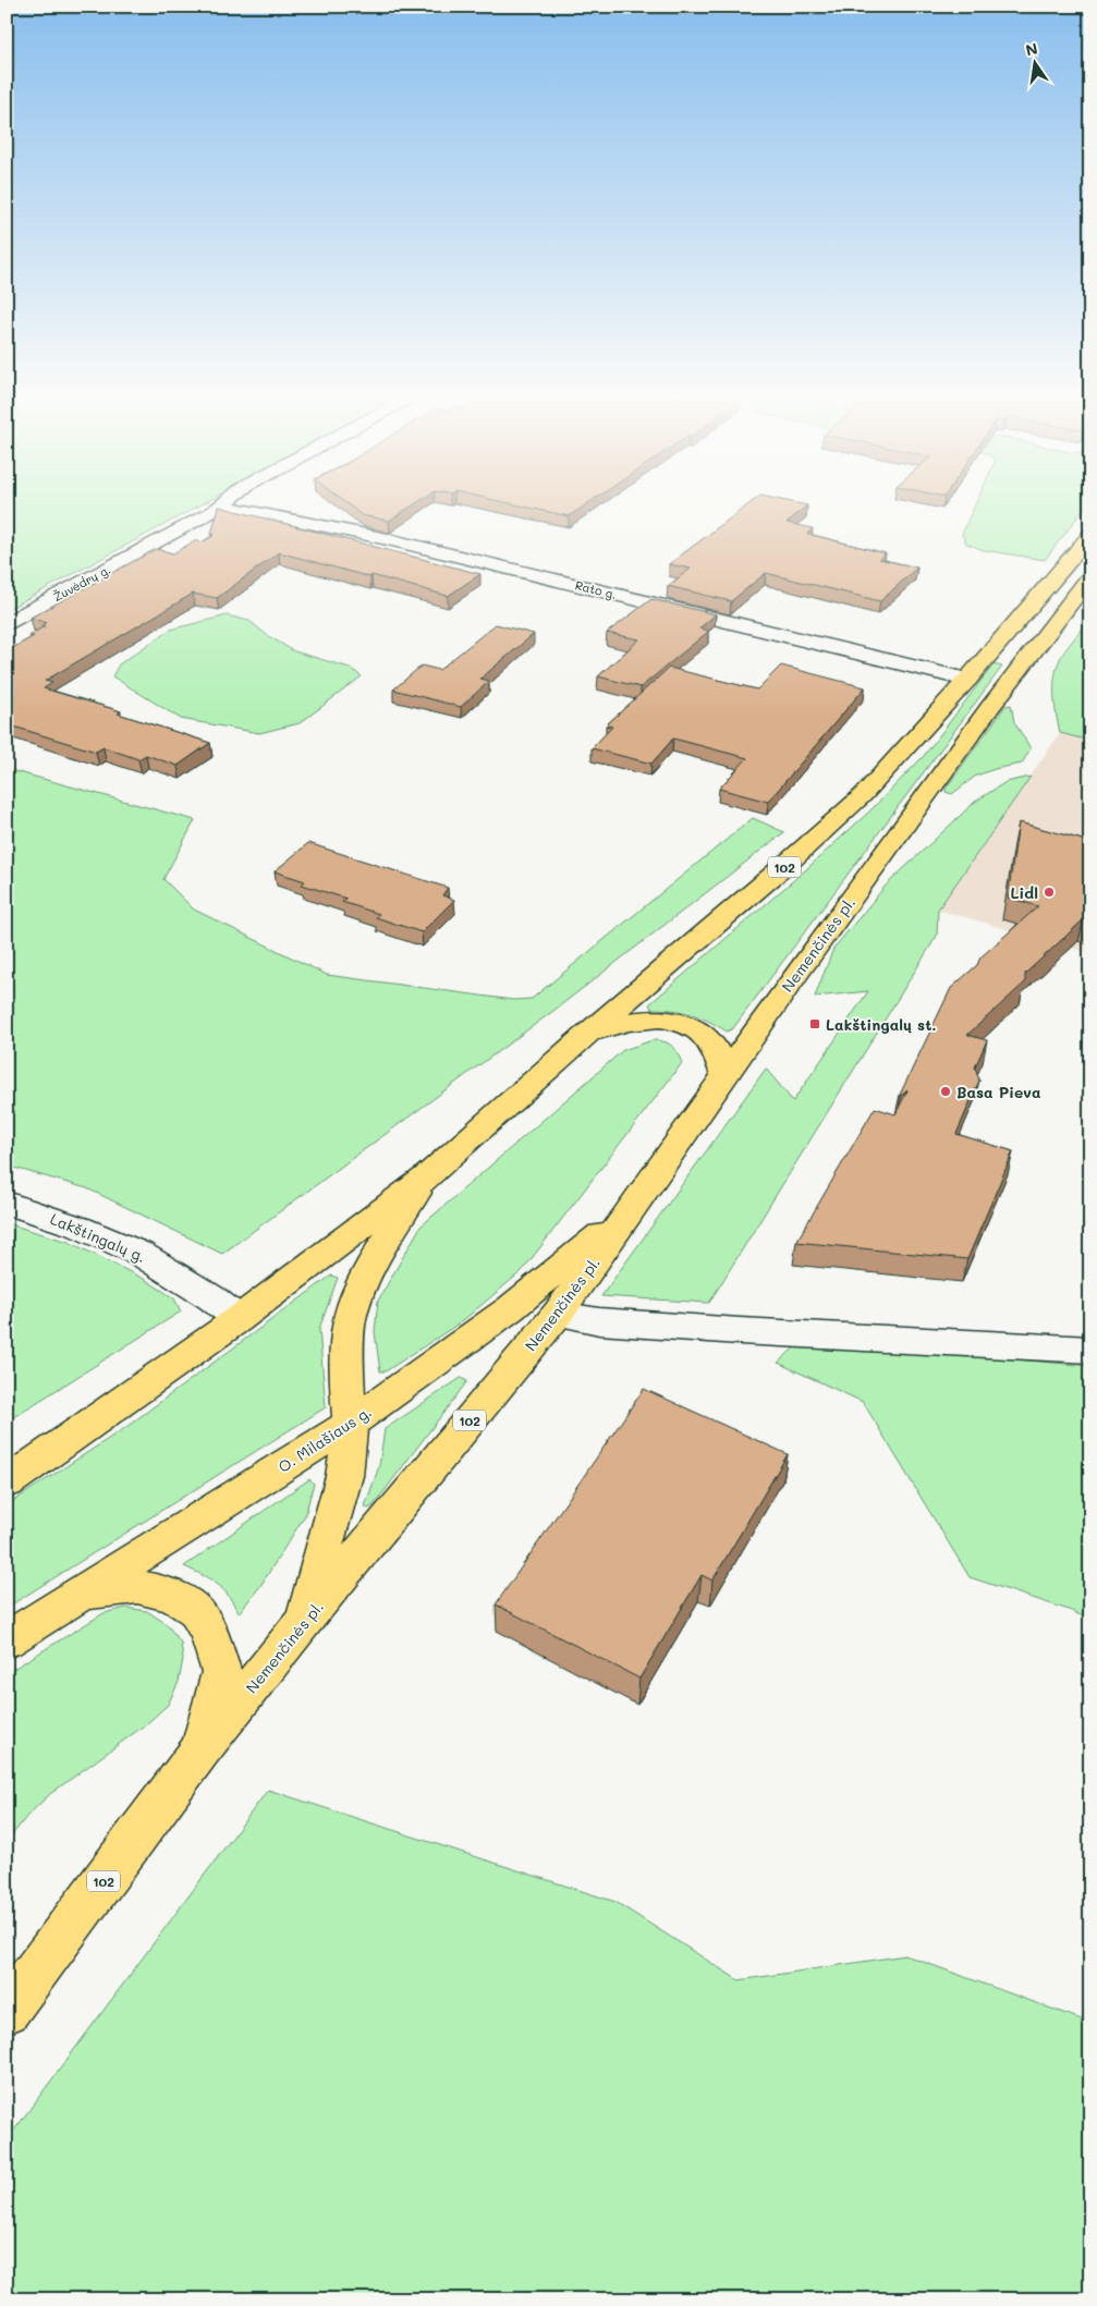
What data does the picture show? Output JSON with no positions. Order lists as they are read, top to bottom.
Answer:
{
  "streets": {
    "main road": ["102", "Nemenčinės pl.", "O. Milašiaus g."],
    "street": ["Žuvėdrų g.", "Rato g.", "Lakštingalų g."]
  },
  "crossings": [
    ["Žuvėdrų g.", "Rato g."],
    ["Rato g.", "102"],
    ["102", "Nemenčinės pl."],
    ["102", "O. Milašiaus g."],
    ["Nemenčinės pl.", "O. Milašiaus g."]
  ],
  "places": {
    "other": ["Lidl", "Basa Pieva"],
    "transit": ["Lakštingalų st."]
  },
  "north": "top"
}
